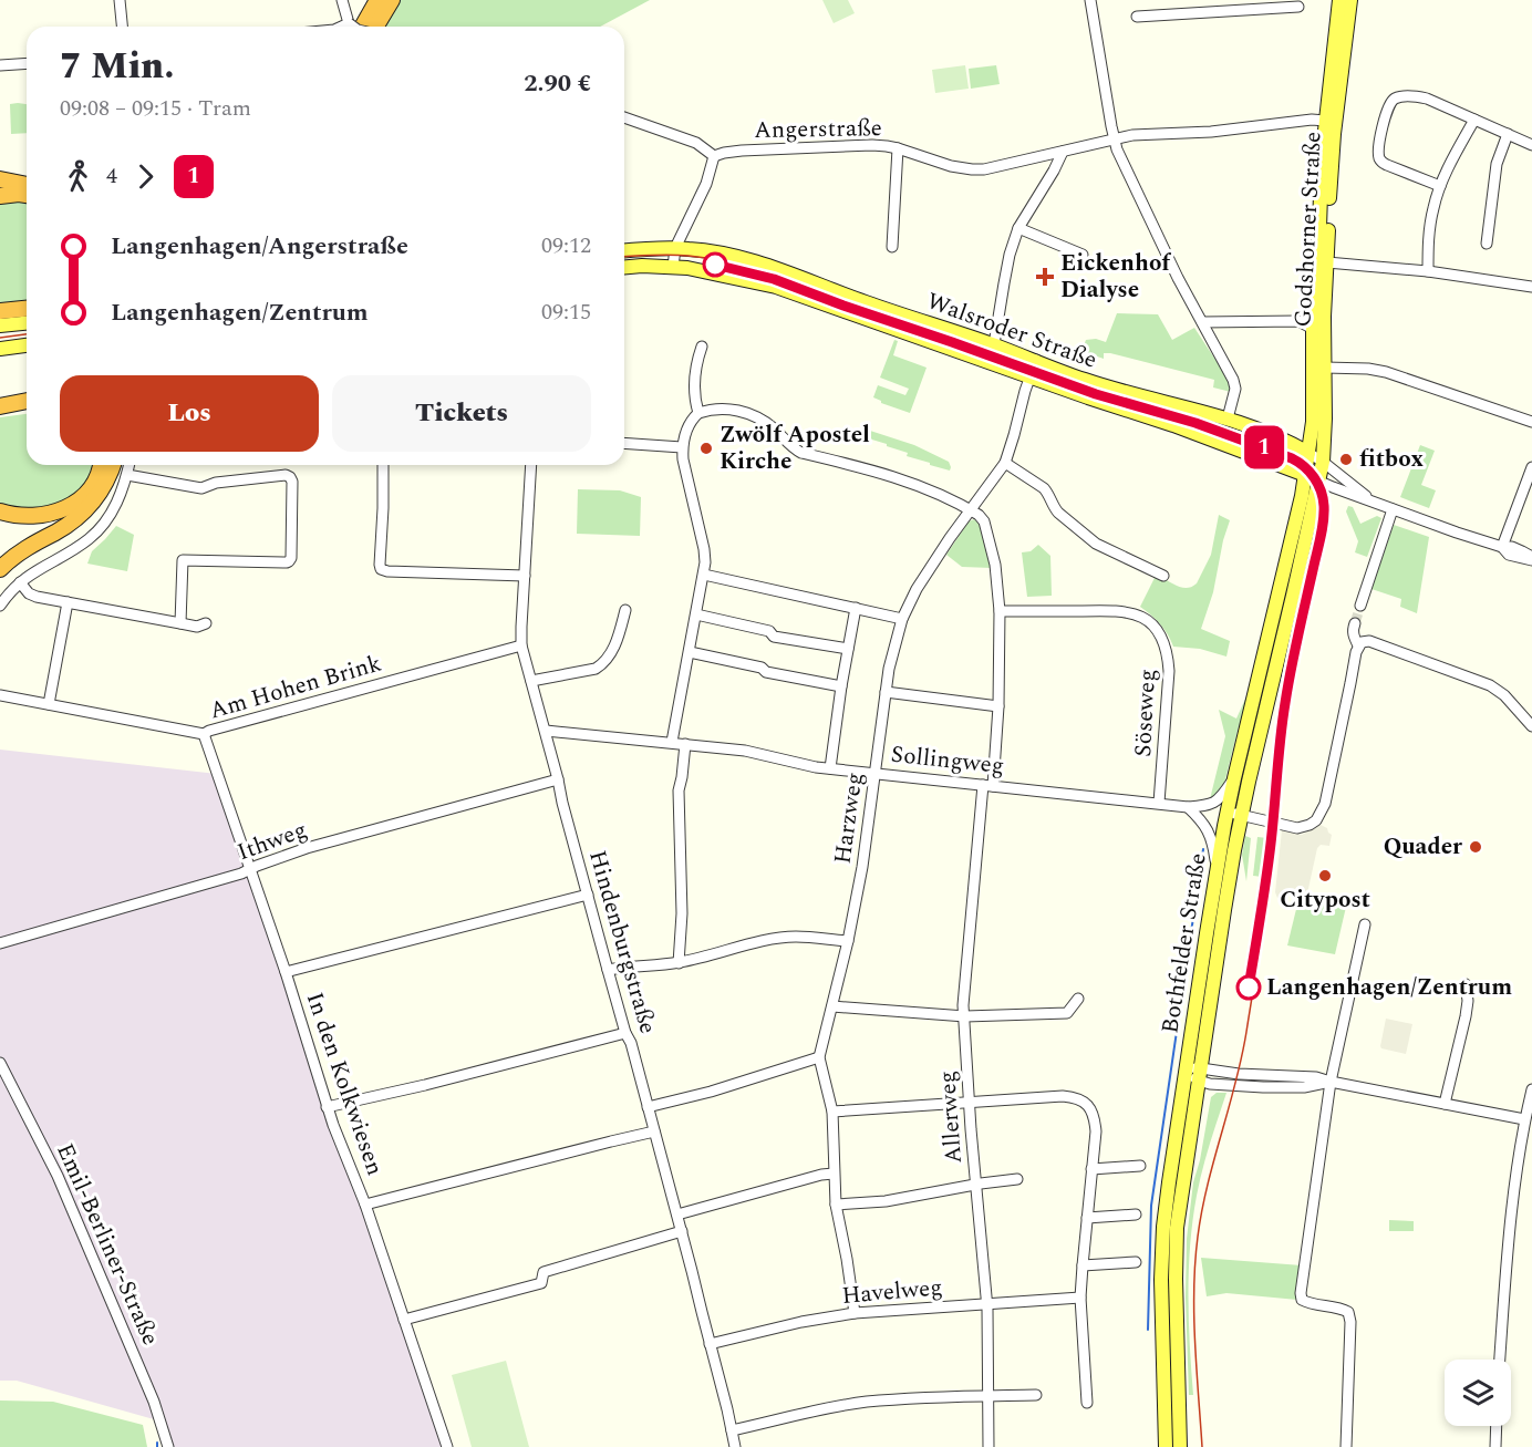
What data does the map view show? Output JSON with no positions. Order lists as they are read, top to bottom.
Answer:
{
  "streets": {
    "main road": ["Godshorner Straße", "Walsroder Straße", "Bothfelder Straße"],
    "street": [
      "Angerstraße",
      "Am Hohen Brink",
      "Söseweg",
      "Sollingweg",
      "Harzweg",
      "Ithweg",
      "Hindenburgstraße",
      "In den Kolkwiesen",
      "Allerweg",
      "Emil-Berliner-Straße",
      "Havelweg"
    ]
  },
  "crossings": [
    ["Angerstraße", "Godshorner Straße"],
    ["Godshorner Straße", "Walsroder Straße"],
    ["Godshorner Straße", "Bothfelder Straße"],
    ["Walsroder Straße", "Harzweg"],
    ["Walsroder Straße", "Bothfelder Straße"],
    ["Am Hohen Brink", "Hindenburgstraße"],
    ["Am Hohen Brink", "In den Kolkwiesen"],
    ["Söseweg", "Sollingweg"],
    ["Söseweg", "Allerweg"],
    ["Sollingweg", "Harzweg"],
    ["Sollingweg", "Hindenburgstraße"],
    ["Sollingweg", "Bothfelder Straße"],
    ["Sollingweg", "Allerweg"],
    ["Harzweg", "Allerweg"],
    ["Harzweg", "Havelweg"],
    ["Ithweg", "Hindenburgstraße"],
    ["Ithweg", "In den Kolkwiesen"],
    ["Hindenburgstraße", "Havelweg"],
    ["Allerweg", "Havelweg"]
  ],
  "places": {
    "health": ["Eickenhof Dialyse"],
    "other": [
      "Zwölf Apostel Kirche",
      "fitbox",
      "Quader",
      "Citypost",
      "Langenhagen/Zentrum"
    ]
  },
  "lines": ["tram line 1"],
  "page": {
    "on_map": "1",
    "heading": ["7 Min.", "09:08 – 09:15 · Tram", "2.90 €"],
    "legs": ["4", "1"],
    "list": [
      {
        "name": "Langenhagen/Angerstraße",
        "value": "09:12"
      },
      {
        "name": "Langenhagen/Zentrum",
        "value": "09:15"
      }
    ],
    "buttons": ["Los", "Tickets"]
  }
}
